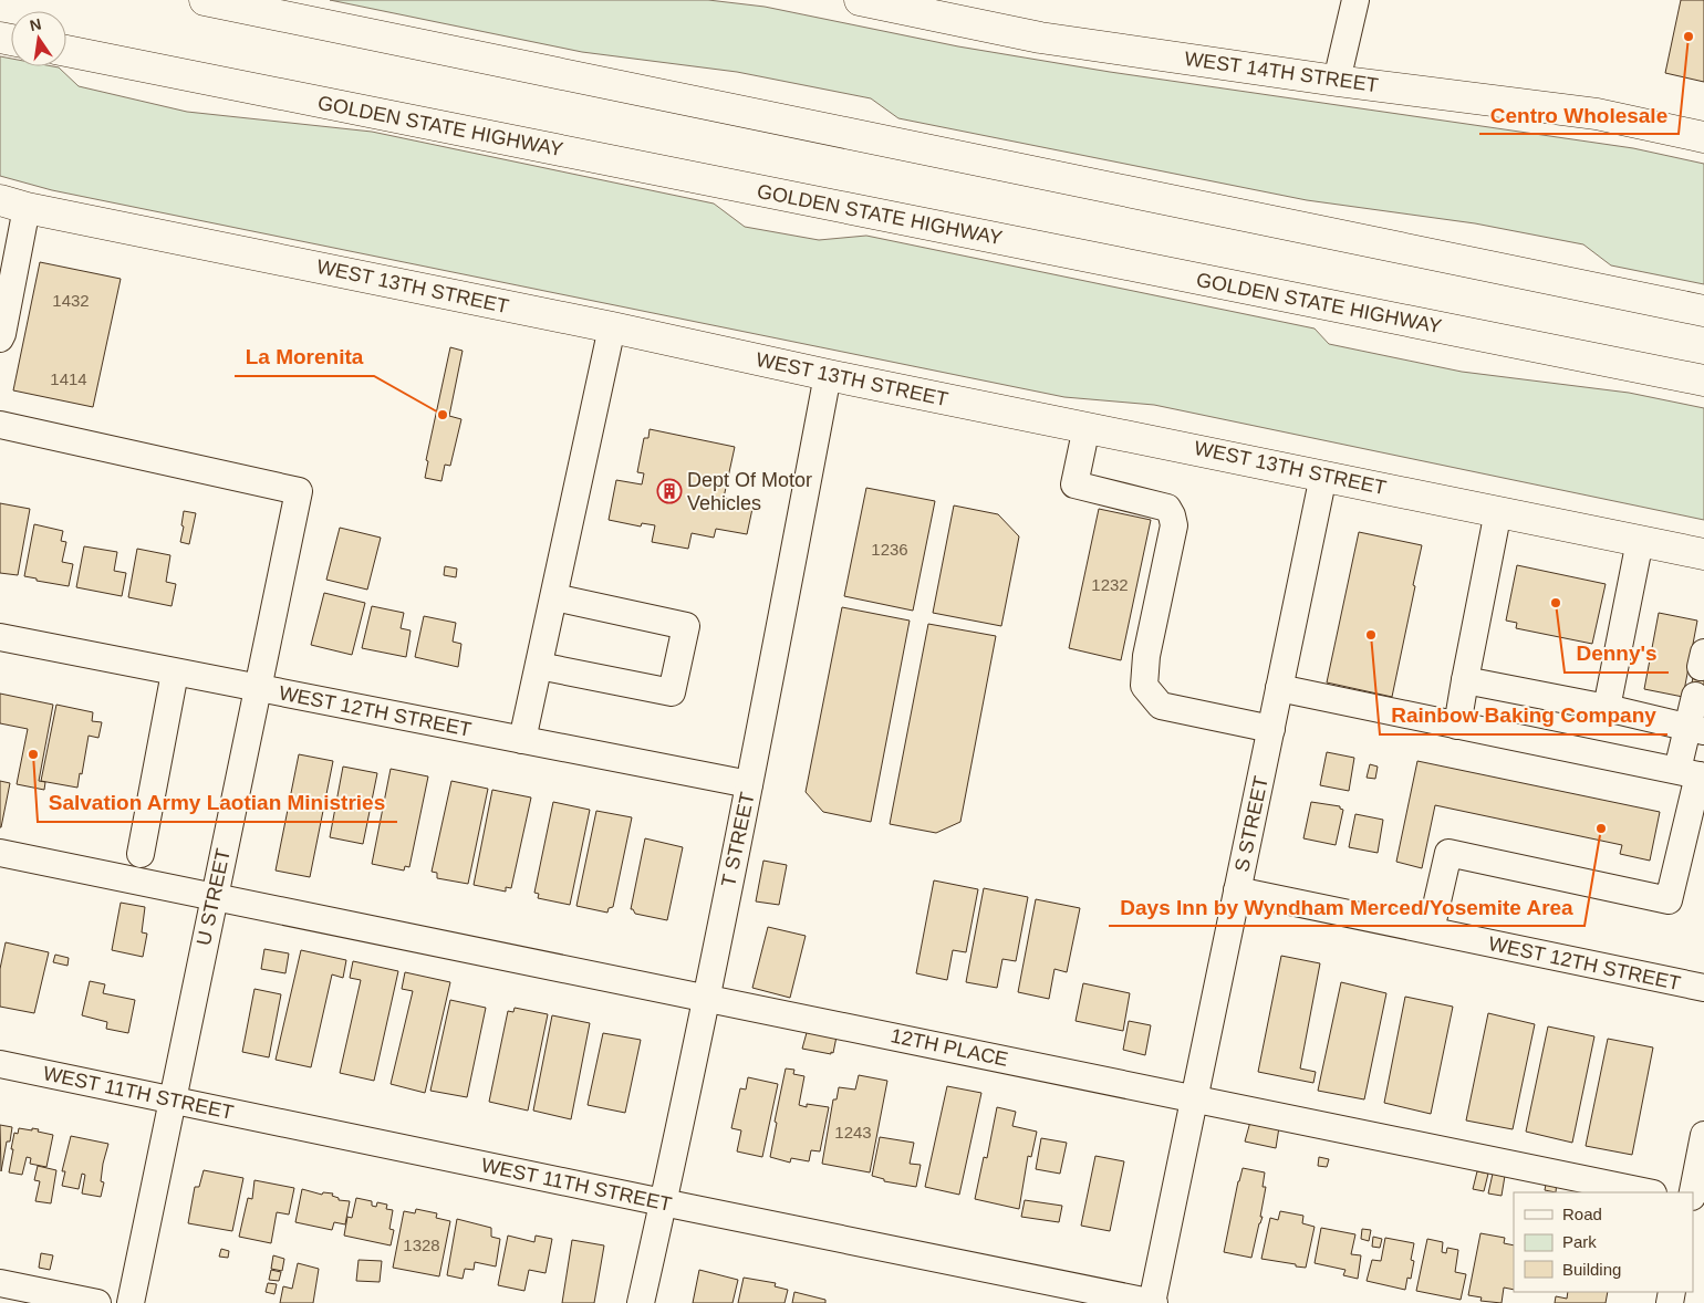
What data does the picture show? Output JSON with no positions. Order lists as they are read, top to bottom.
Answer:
{
  "streets": {
    "main road": ["WEST 14TH STREET", "GOLDEN STATE HIGHWAY", "WEST 13TH STREET"],
    "street": [
      "WEST 12TH STREET",
      "S STREET",
      "T STREET",
      "U STREET",
      "12TH PLACE",
      "WEST 11TH STREET"
    ]
  },
  "crossings": [
    ["WEST 13TH STREET", "S STREET"],
    ["WEST 13TH STREET", "T STREET"],
    ["WEST 12TH STREET", "S STREET"],
    ["WEST 12TH STREET", "T STREET"],
    ["WEST 12TH STREET", "U STREET"],
    ["S STREET", "12TH PLACE"],
    ["S STREET", "WEST 11TH STREET"],
    ["T STREET", "12TH PLACE"],
    ["T STREET", "WEST 11TH STREET"],
    ["U STREET", "12TH PLACE"],
    ["U STREET", "WEST 11TH STREET"]
  ],
  "places": {
    "other": [
      "Centro Wholesale",
      "La Morenita",
      "Denny's",
      "Rainbow Baking Company",
      "Salvation Army Laotian Ministries",
      "Days Inn by Wyndham Merced/Yosemite Area"
    ],
    "building": ["Dept Of Motor Vehicles"]
  },
  "house_numbers": [
    "1432",
    "1414",
    "1236",
    "1232",
    "1243",
    "1328"
  ],
  "legend": ["Road", "Park", "Building"],
  "north": "top"
}
